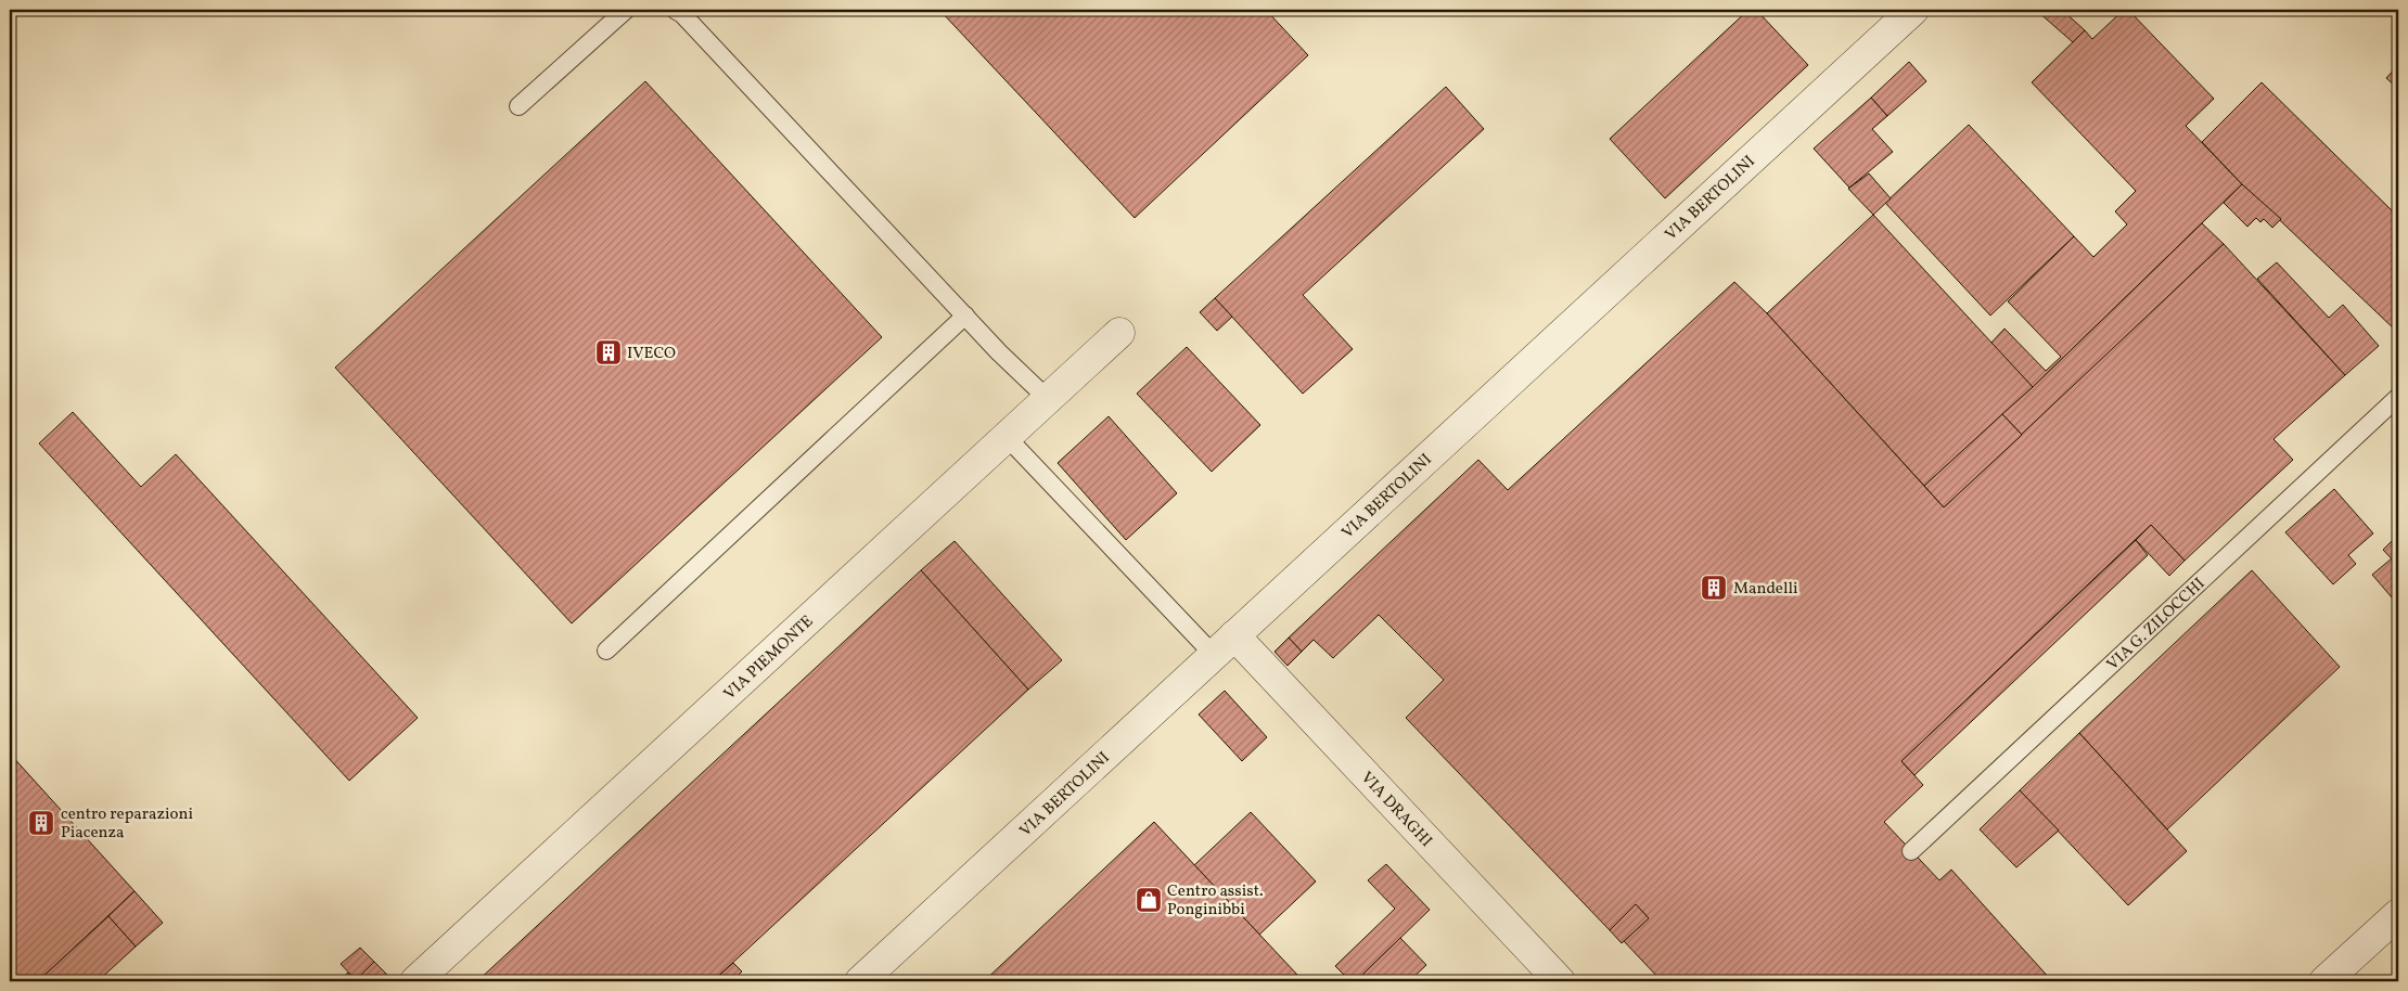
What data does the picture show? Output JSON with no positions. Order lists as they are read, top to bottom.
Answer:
{
  "streets": {
    "street": ["VIA BERTOLINI", "VIA PIEMONTE", "VIA DRAGHI"],
    "lane": ["VIA G. ZILOCCHI"]
  },
  "crossings": [
    ["VIA BERTOLINI", "VIA DRAGHI"]
  ],
  "places": {
    "building": ["IVECO", "Mandelli", "centro reparazioni Piacenza"],
    "shop": ["Centro assist. Ponginibbi"]
  }
}
